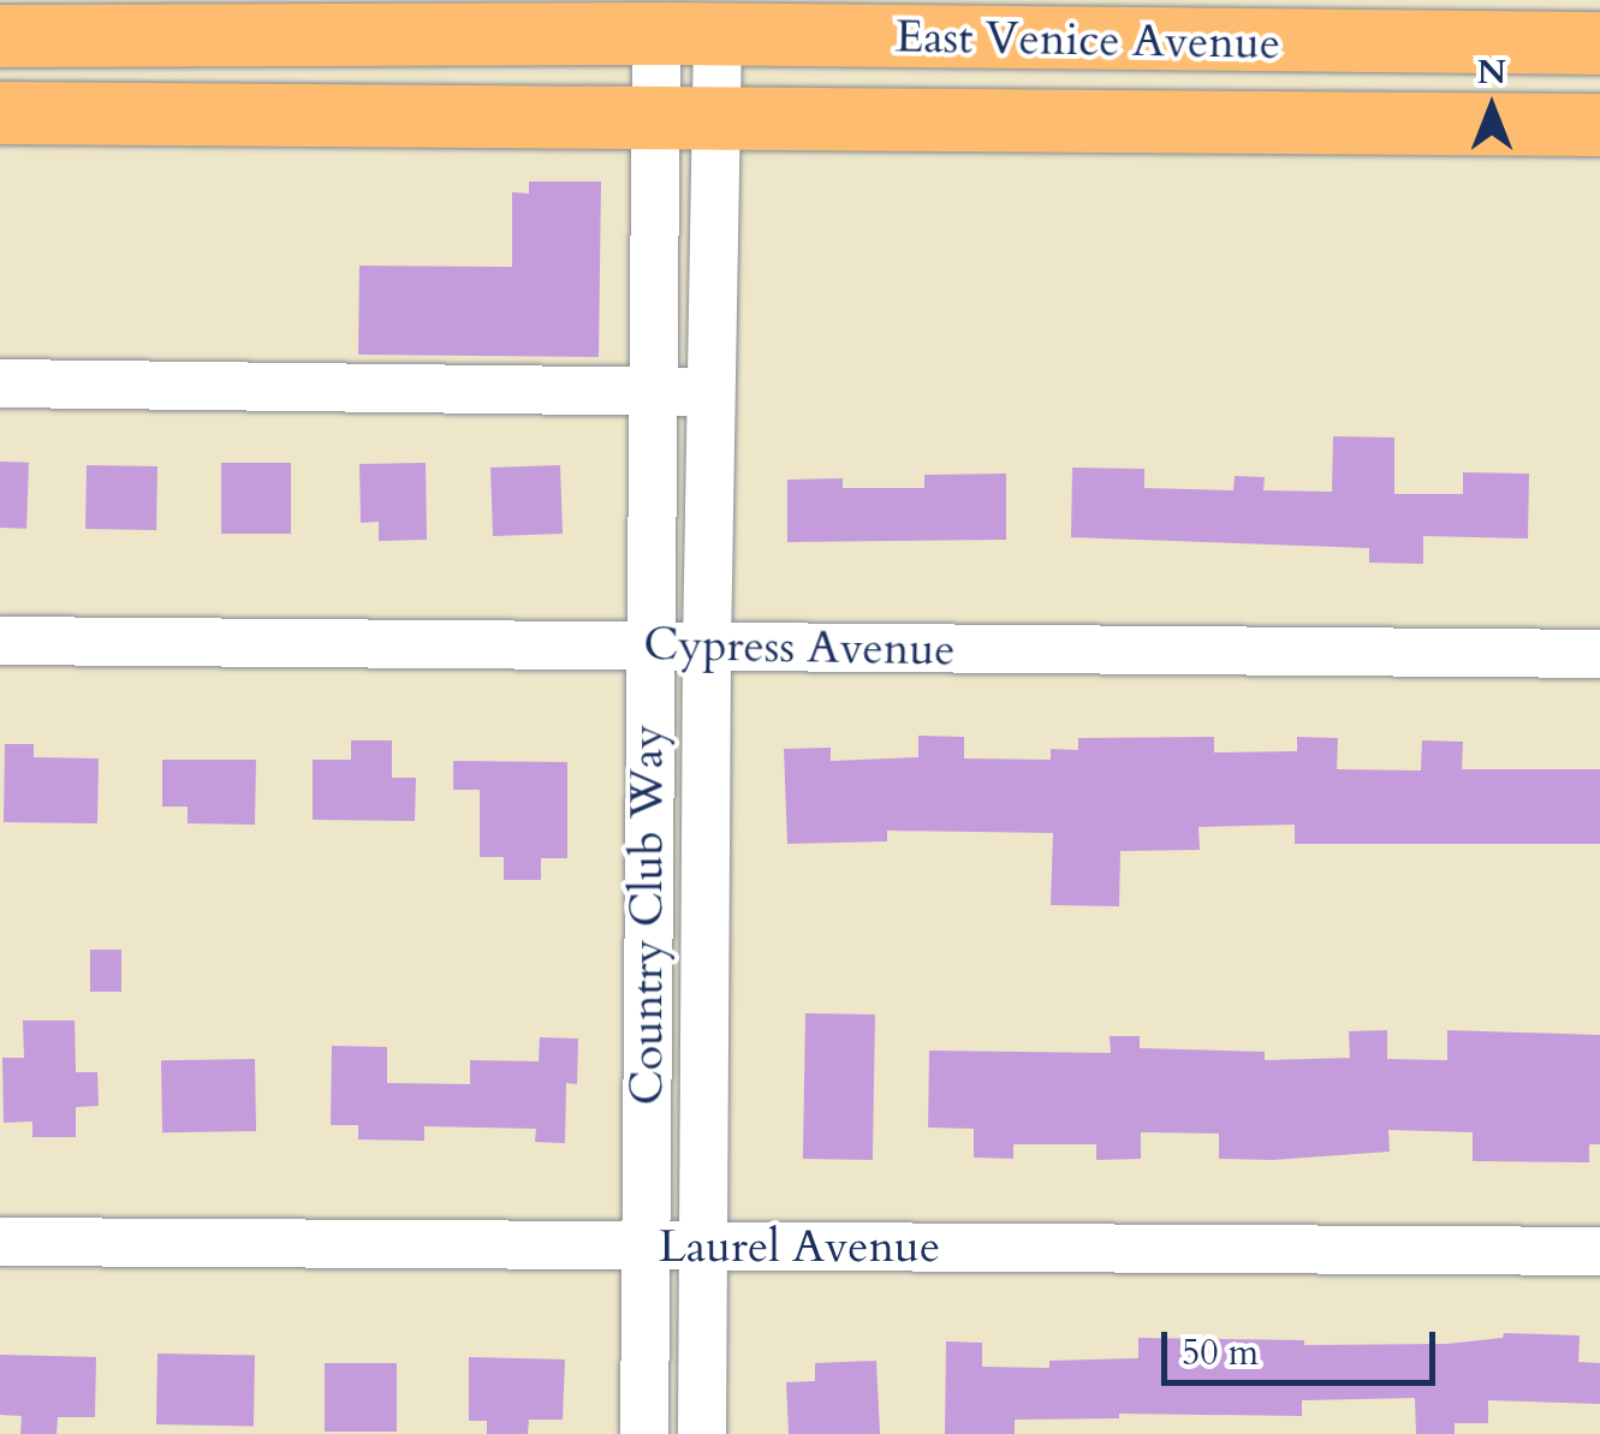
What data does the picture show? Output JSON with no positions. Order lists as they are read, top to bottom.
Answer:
{
  "streets": {
    "main road": ["East Venice Avenue"],
    "street": ["Cypress Avenue", "Country Club Way", "Laurel Avenue"]
  },
  "crossings": [
    ["East Venice Avenue", "Country Club Way"],
    ["Cypress Avenue", "Country Club Way"],
    ["Country Club Way", "Laurel Avenue"]
  ],
  "scale_bar": "50 m",
  "north": "top"
}
